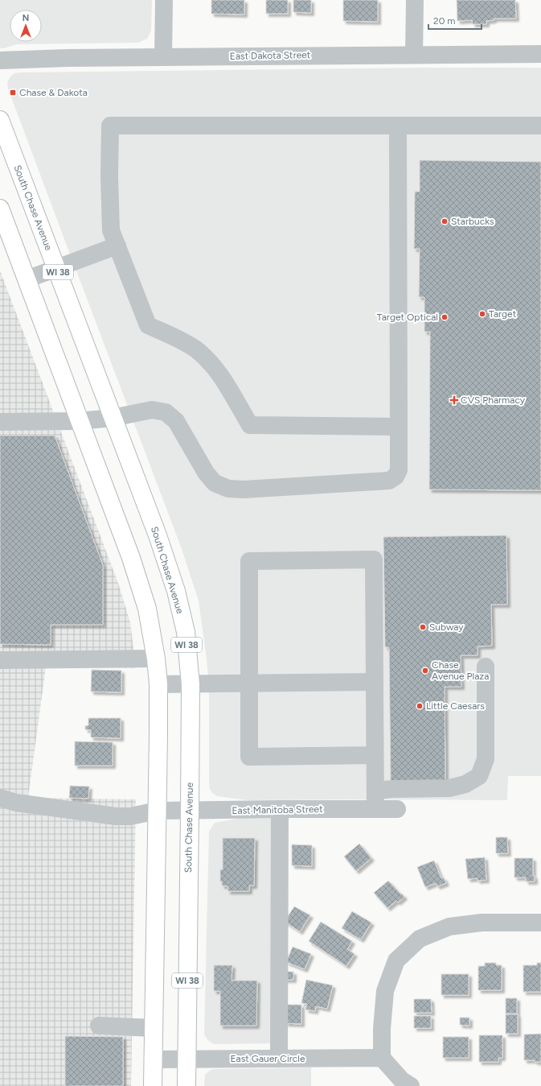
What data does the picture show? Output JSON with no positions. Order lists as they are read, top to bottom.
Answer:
{
  "streets": {
    "main road": ["South Chase Avenue", "WI 38"],
    "street": ["East Dakota Street", "East Manitoba Street", "East Gauer Circle"]
  },
  "crossings": [
    ["South Chase Avenue", "East Manitoba Street"],
    ["South Chase Avenue", "East Gauer Circle"]
  ],
  "places": {
    "transit": ["Chase & Dakota"],
    "other": [
      "Starbucks",
      "Target",
      "Target Optical",
      "Subway",
      "Chase Avenue Plaza",
      "Little Caesars"
    ],
    "health": ["CVS Pharmacy"]
  },
  "scale_bar": "20 m",
  "north": "top"
}
